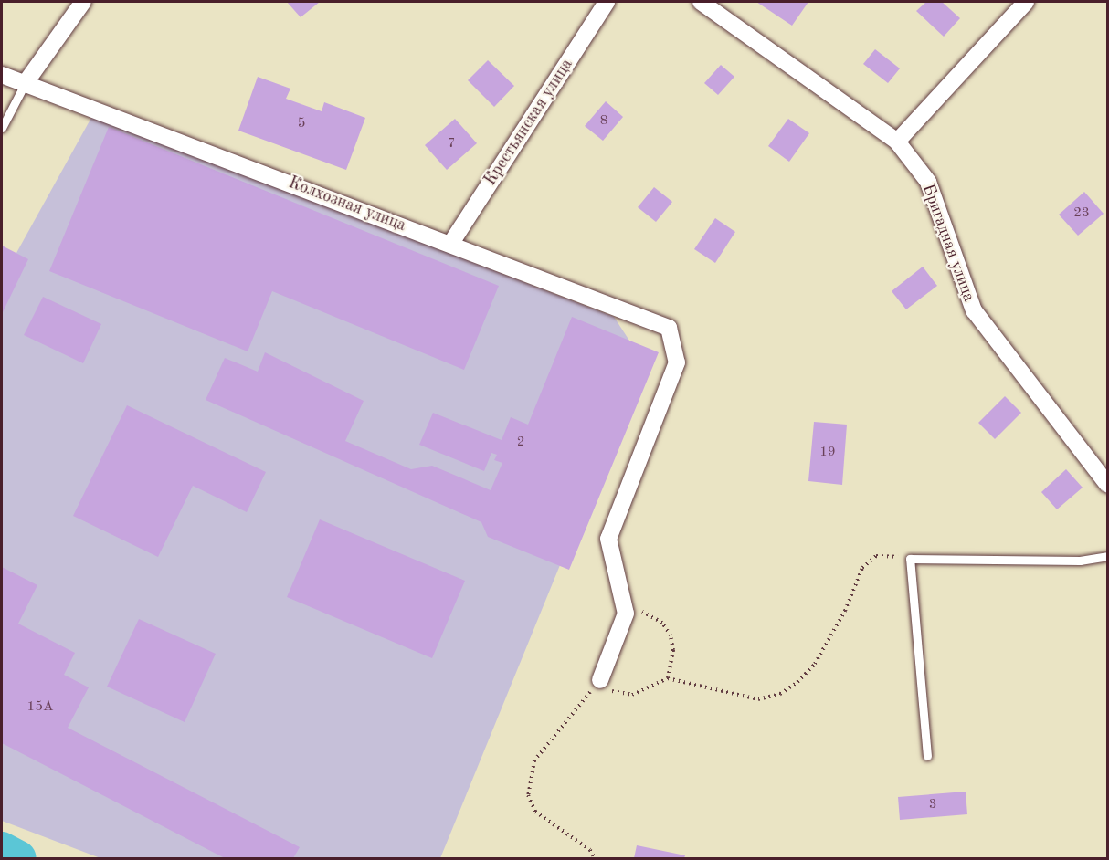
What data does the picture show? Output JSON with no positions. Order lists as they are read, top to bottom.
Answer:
{
  "streets": {
    "street": ["Крестьянская улица", "Колхозная улица", "Бригадная улица"]
  },
  "crossings": [
    ["Крестьянская улица", "Колхозная улица"]
  ],
  "house_numbers": [
    "8",
    "5",
    "7",
    "23",
    "2",
    "19",
    "15А",
    "3"
  ]
}
